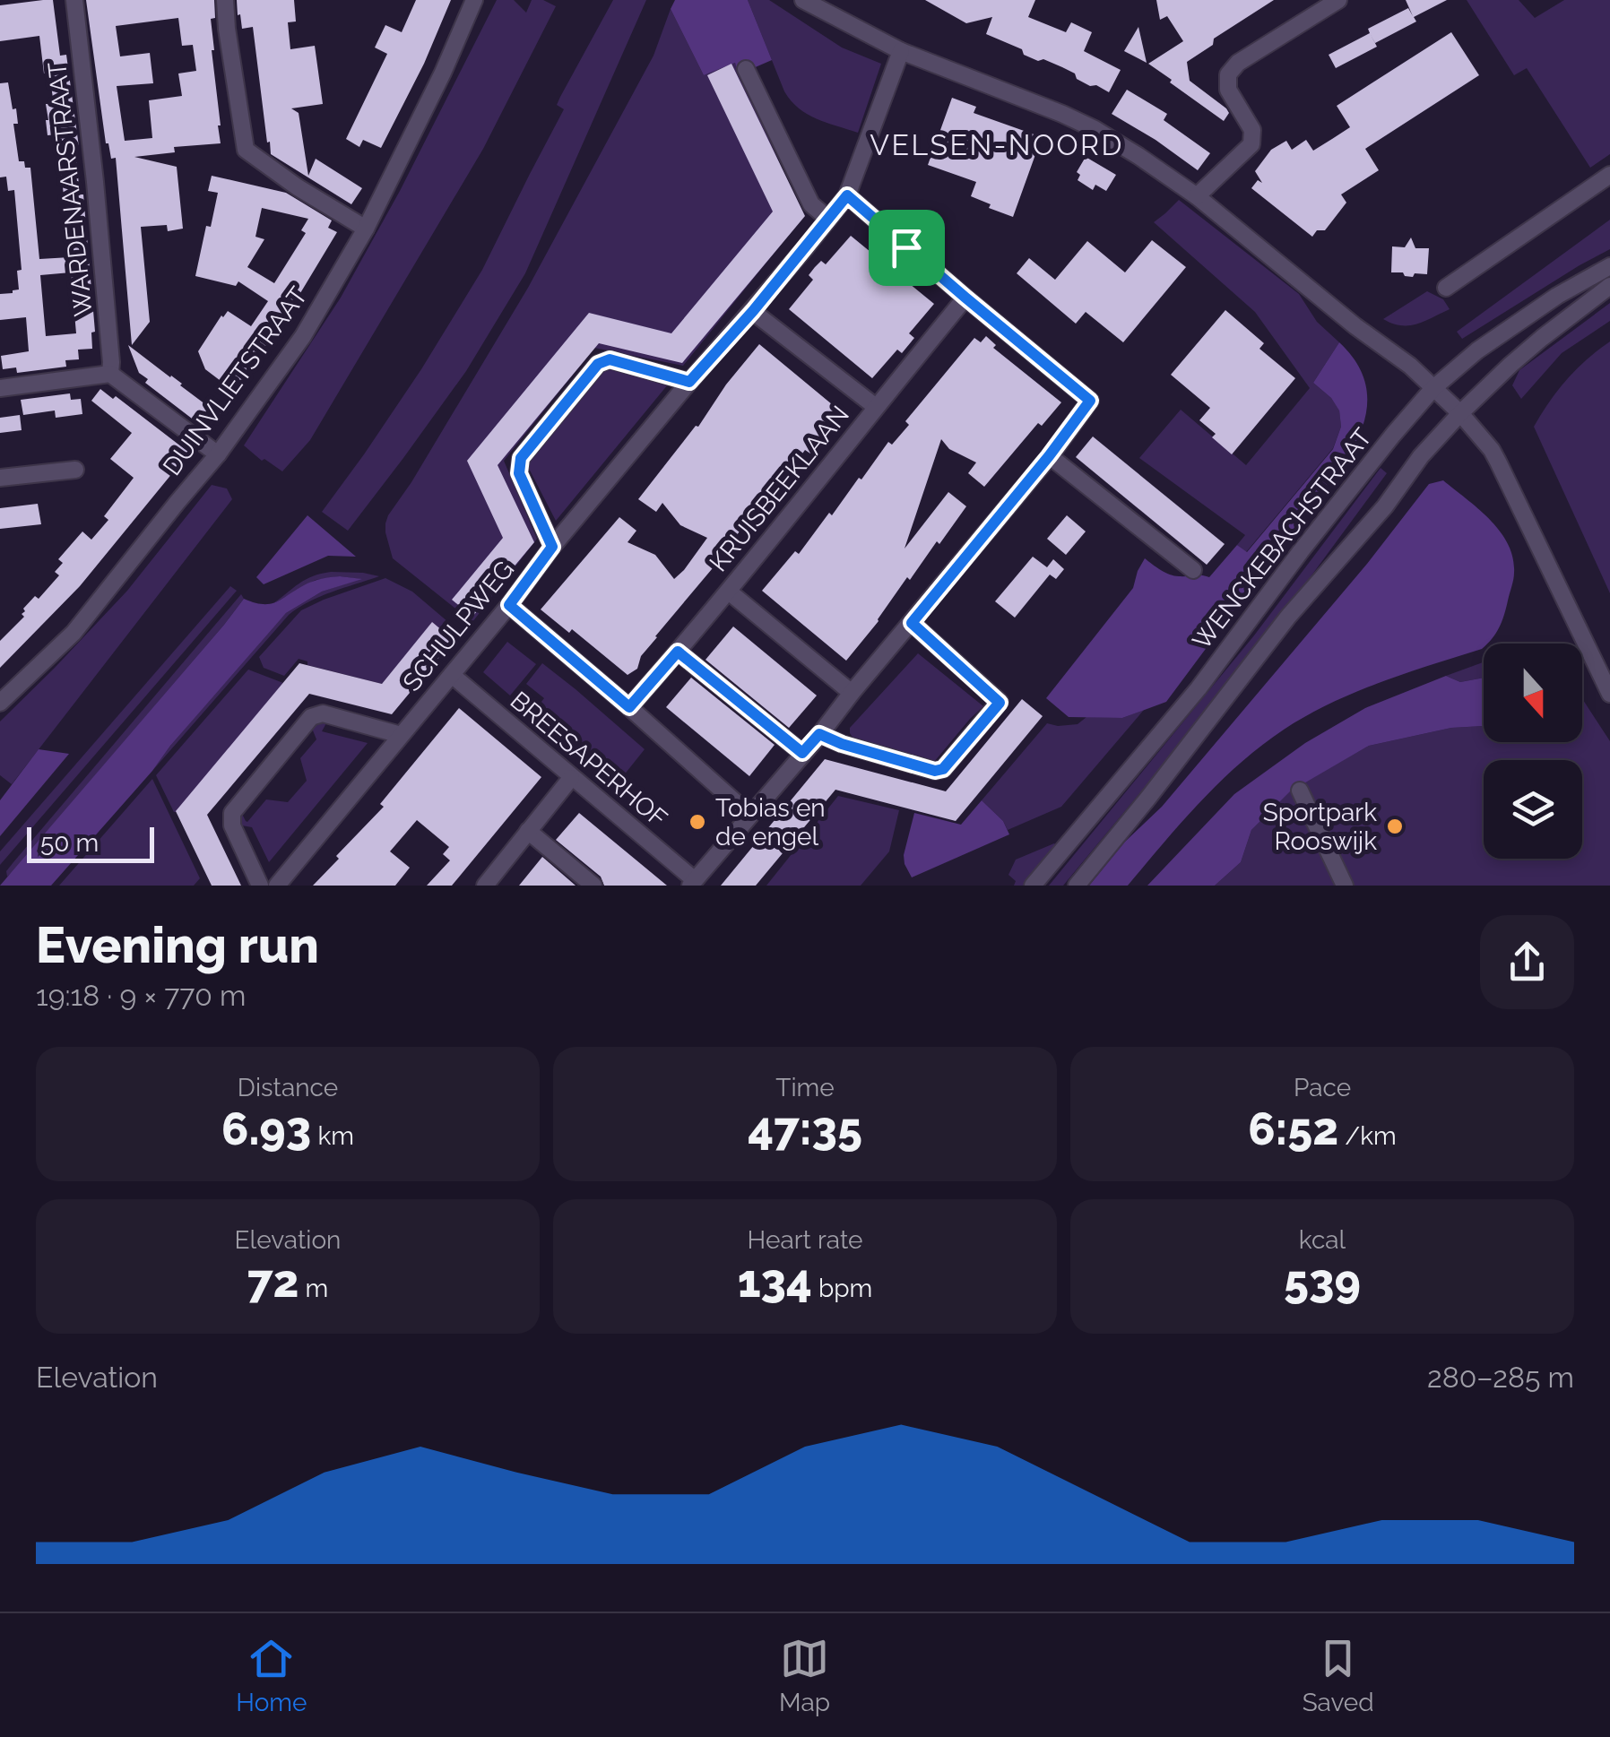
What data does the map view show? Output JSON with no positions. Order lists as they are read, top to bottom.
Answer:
{
  "streets": {
    "street": [
      "WARDENAARSTRAAT",
      "DUINVLIETSTRAAT",
      "KRUISBEEKLAAN",
      "WENCKEBACHSTRAAT",
      "SCHULPWEG",
      "BREESAPERHOF"
    ]
  },
  "crossings": [
    ["SCHULPWEG", "BREESAPERHOF"]
  ],
  "districts": ["VELSEN-NOORD"],
  "places": ["Tobias en de engel", "Sportpark Rooswijk"],
  "scale_bar": "50 m",
  "north": "bottom",
  "page": {
    "scale": "50 m",
    "heading": ["Evening run", "19:18 · 9 × 770 m"],
    "stats": [
      ["Distance", "6.93 km"],
      ["Time", "47:35"],
      ["Pace", "6:52 /km"],
      ["Elevation", "72 m"],
      ["Heart rate", "134 bpm"],
      ["kcal", "539"]
    ],
    "chart": ["Elevation", "280–285 m"],
    "tabs": ["Home", "Map", "Saved"]
  }
}
